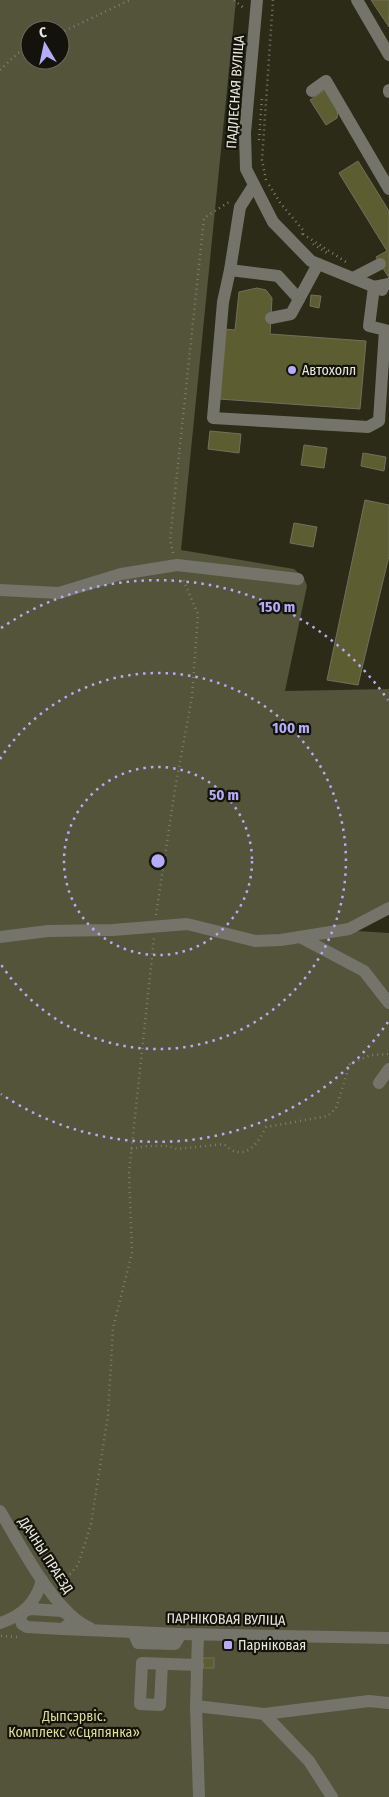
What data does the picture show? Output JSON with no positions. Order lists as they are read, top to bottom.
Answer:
{
  "streets": {
    "street": ["ПАДЛЕСНАЯ ВУЛІЦА", "ДАЧНЫ ПРАЕЗД", "ПАРНІКОВАЯ ВУЛІЦА"]
  },
  "crossings": [
    ["ДАЧНЫ ПРАЕЗД", "ПАРНІКОВАЯ ВУЛІЦА"]
  ],
  "parks": ["Дыпсэрвіс. Комплекс «Сцяпянка»"],
  "places": {
    "other": ["Автохолл"],
    "transit": ["Парніковая"]
  },
  "north": "top",
  "rings": ["150 m", "100 m", "50 m"]
}
